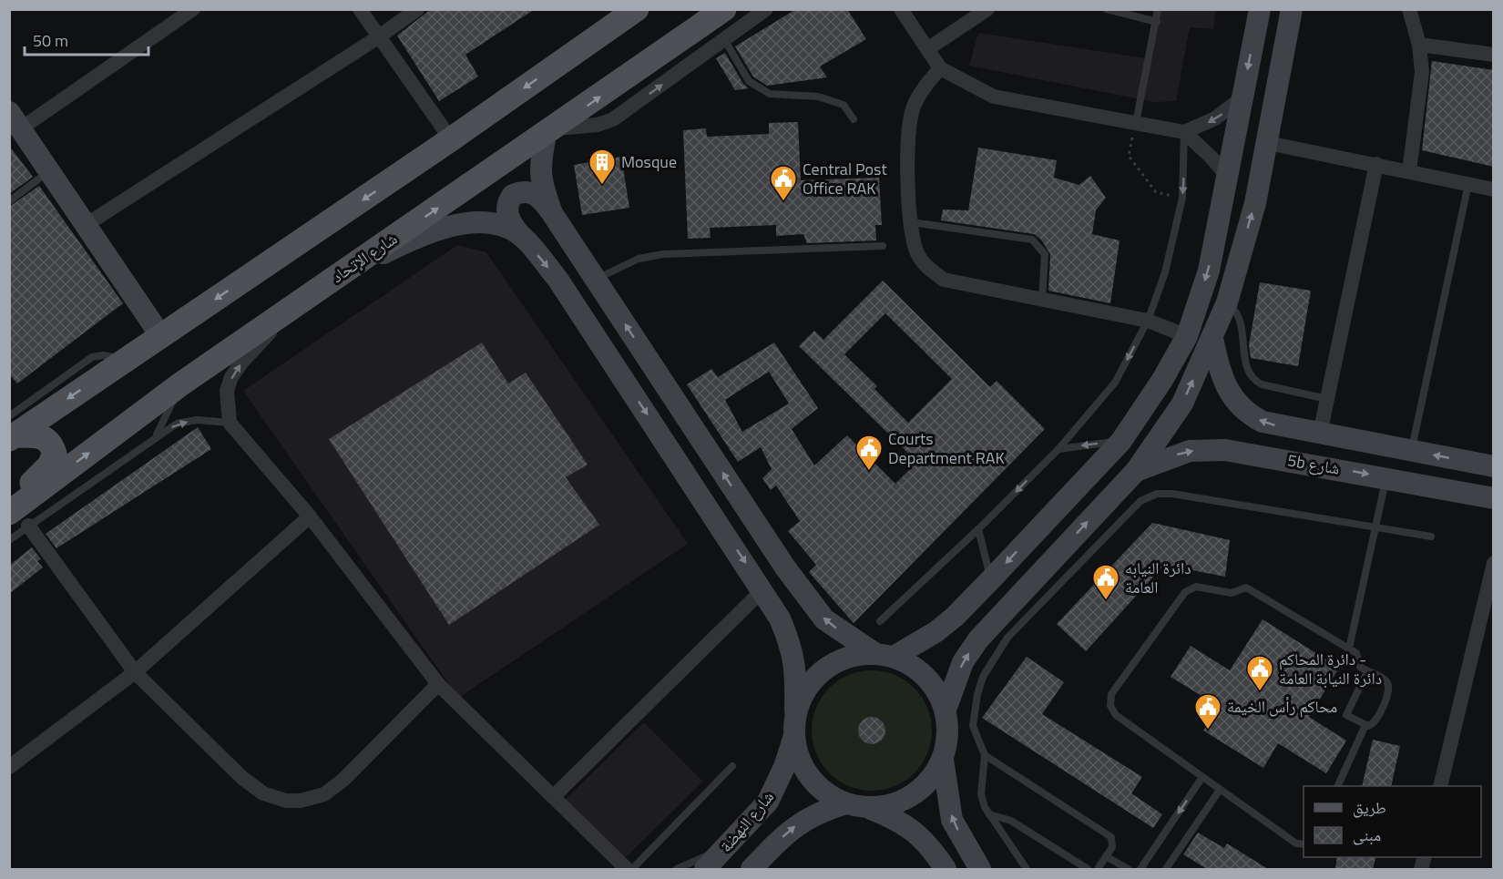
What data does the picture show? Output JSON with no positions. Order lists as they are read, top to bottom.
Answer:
{
  "streets": {
    "main road": ["شارع الإتحاد"],
    "street": ["5b شارع", "شارع النهضة"]
  },
  "places": {
    "building": ["Mosque"],
    "public building": [
      "Central Post Office RAK",
      "Courts Department RAK",
      "دائرة النيابه العامة",
      "دائرة المحاكم - دائرة النيابة العامة",
      "محاكم رأس الخيمة"
    ]
  },
  "legend": ["طريق", "مبنى"],
  "scale_bar": "50 m"
}
